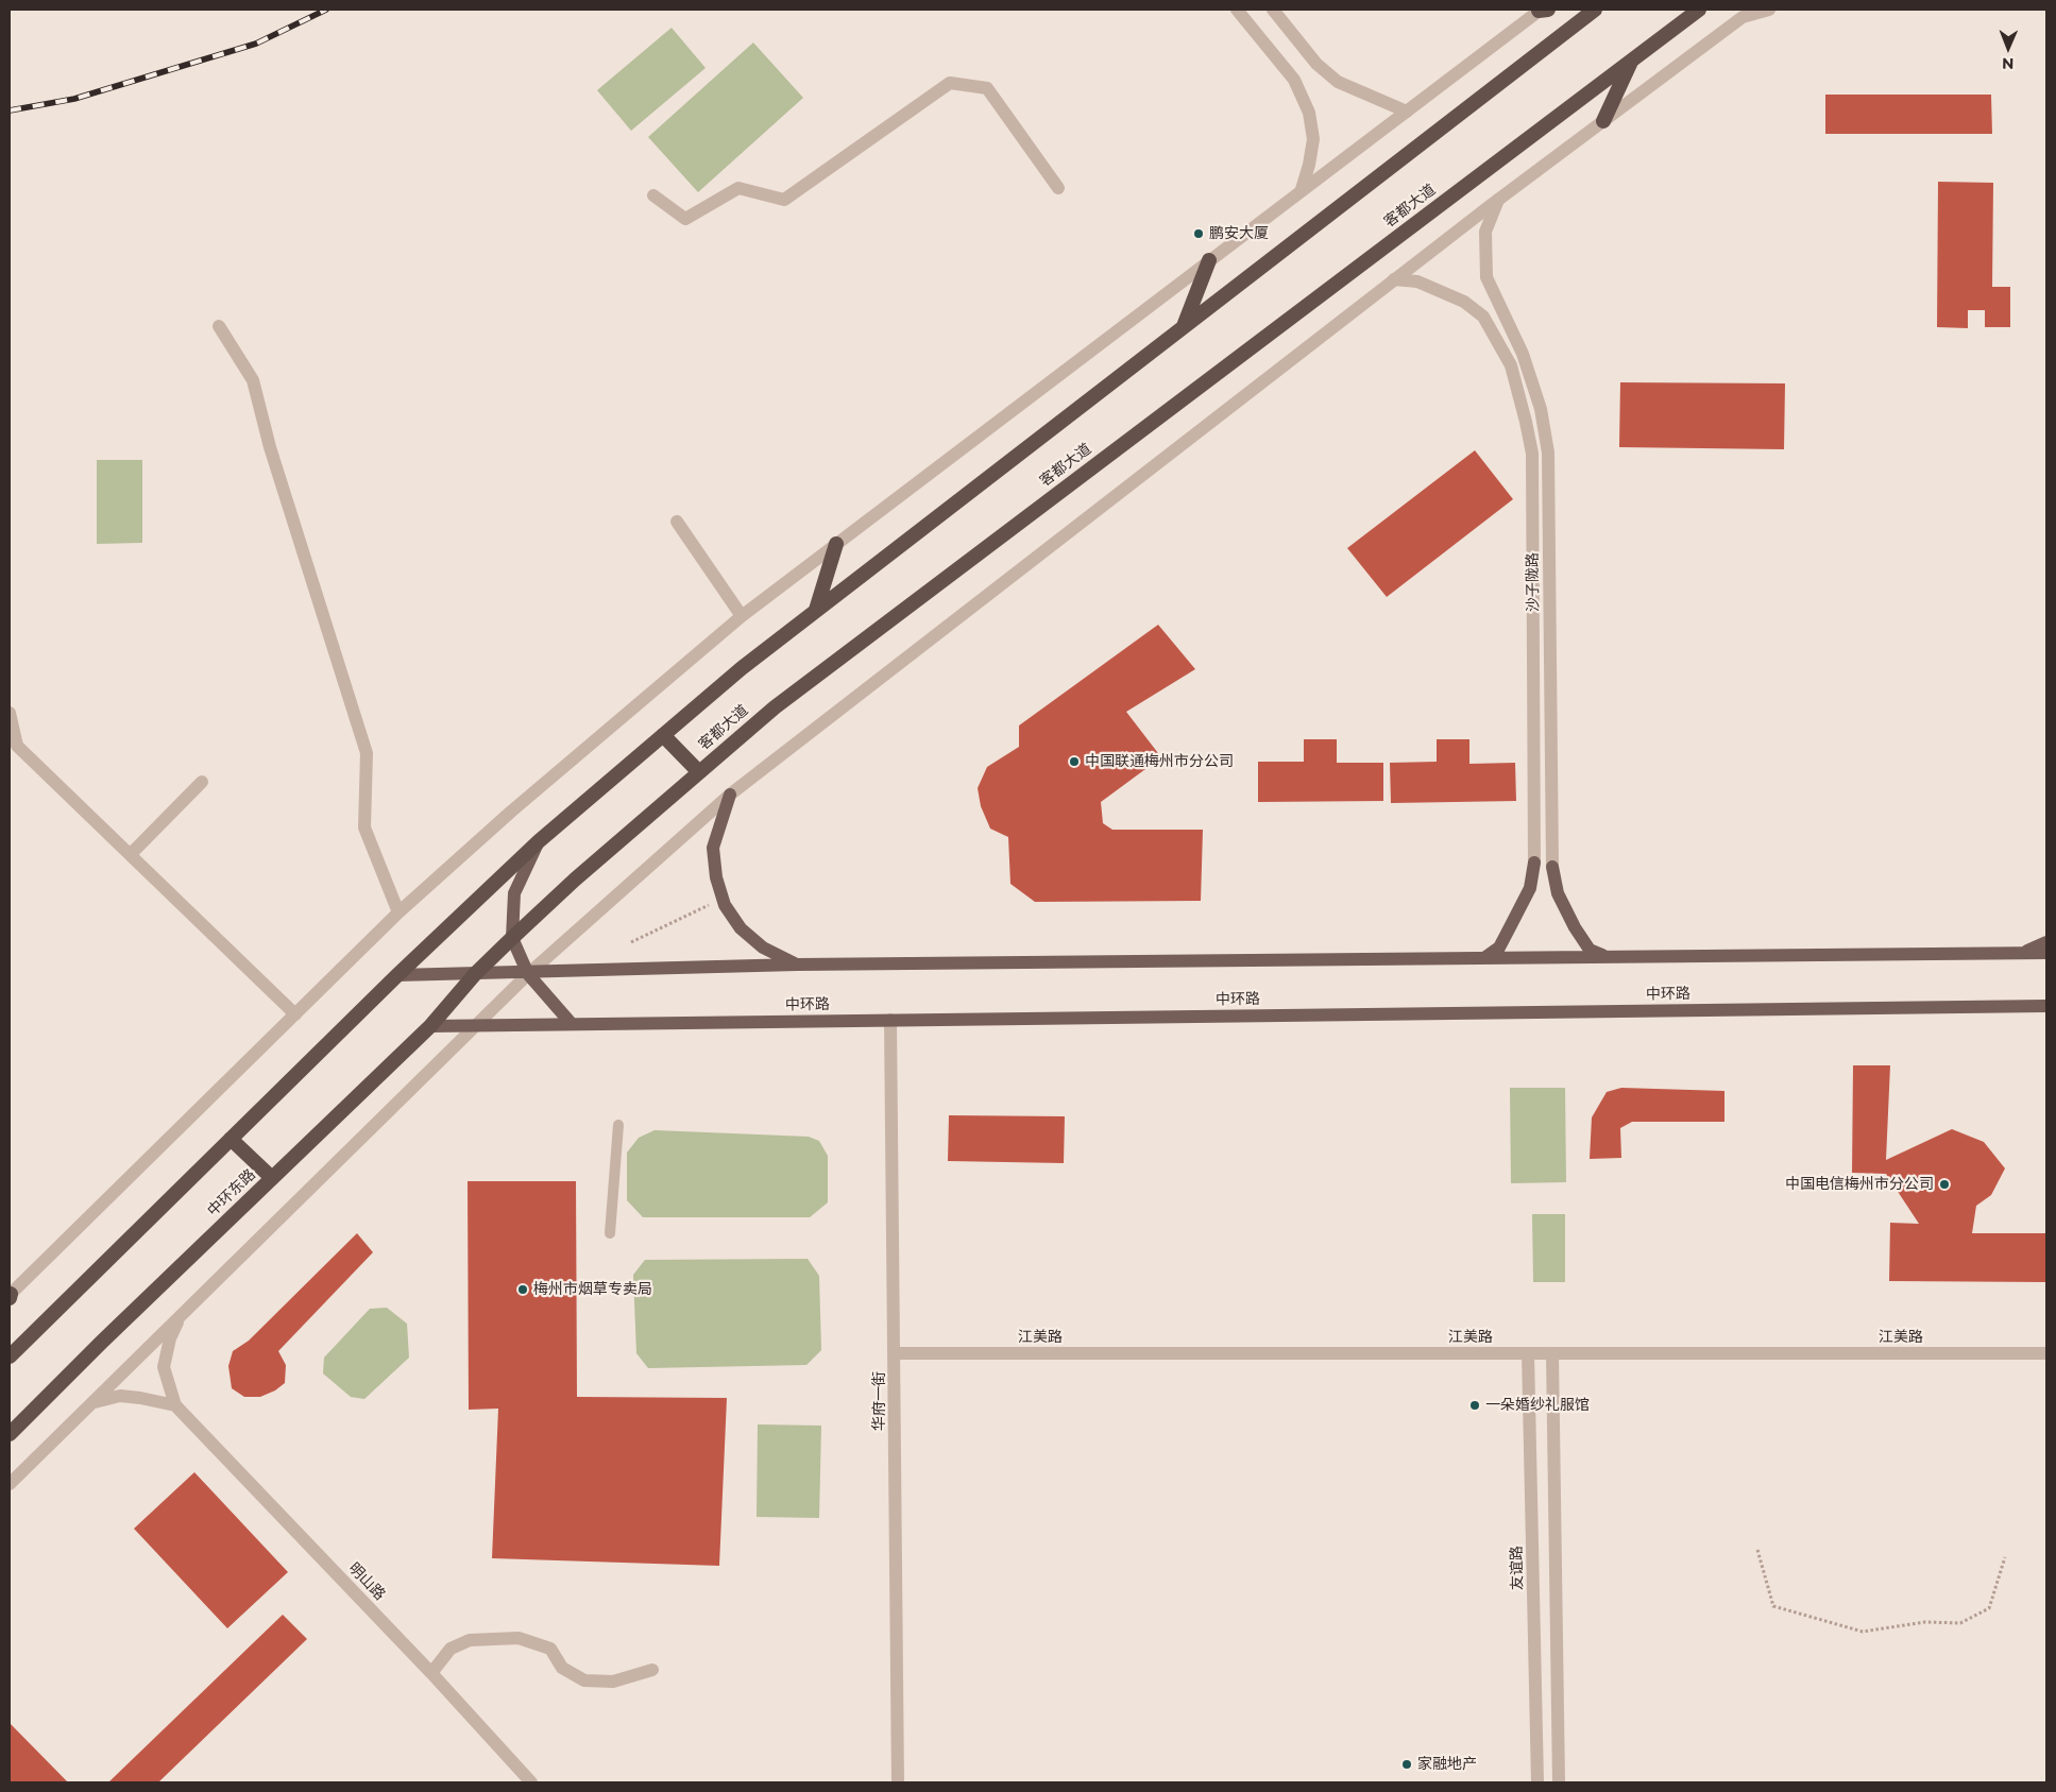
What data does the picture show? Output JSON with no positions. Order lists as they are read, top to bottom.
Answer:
{
  "streets": {
    "highway": ["客都大道", "中环东路"],
    "main road": ["中环路"],
    "street": [
      "沙子陇路",
      "江美路",
      "华府一街",
      "友谊路",
      "明山路"
    ]
  },
  "crossings": [
    ["客都大道", "中环东路"],
    ["中环路", "中环东路"],
    ["中环路", "华府一街"],
    ["江美路", "华府一街"],
    ["江美路", "友谊路"]
  ],
  "places": [
    "鹏安大厦",
    "中国联通梅州市分公司",
    "中国电信梅州市分公司",
    "梅州市烟草专卖局",
    "一朵婚纱礼服馆",
    "家融地产"
  ],
  "north": "bottom"
}
